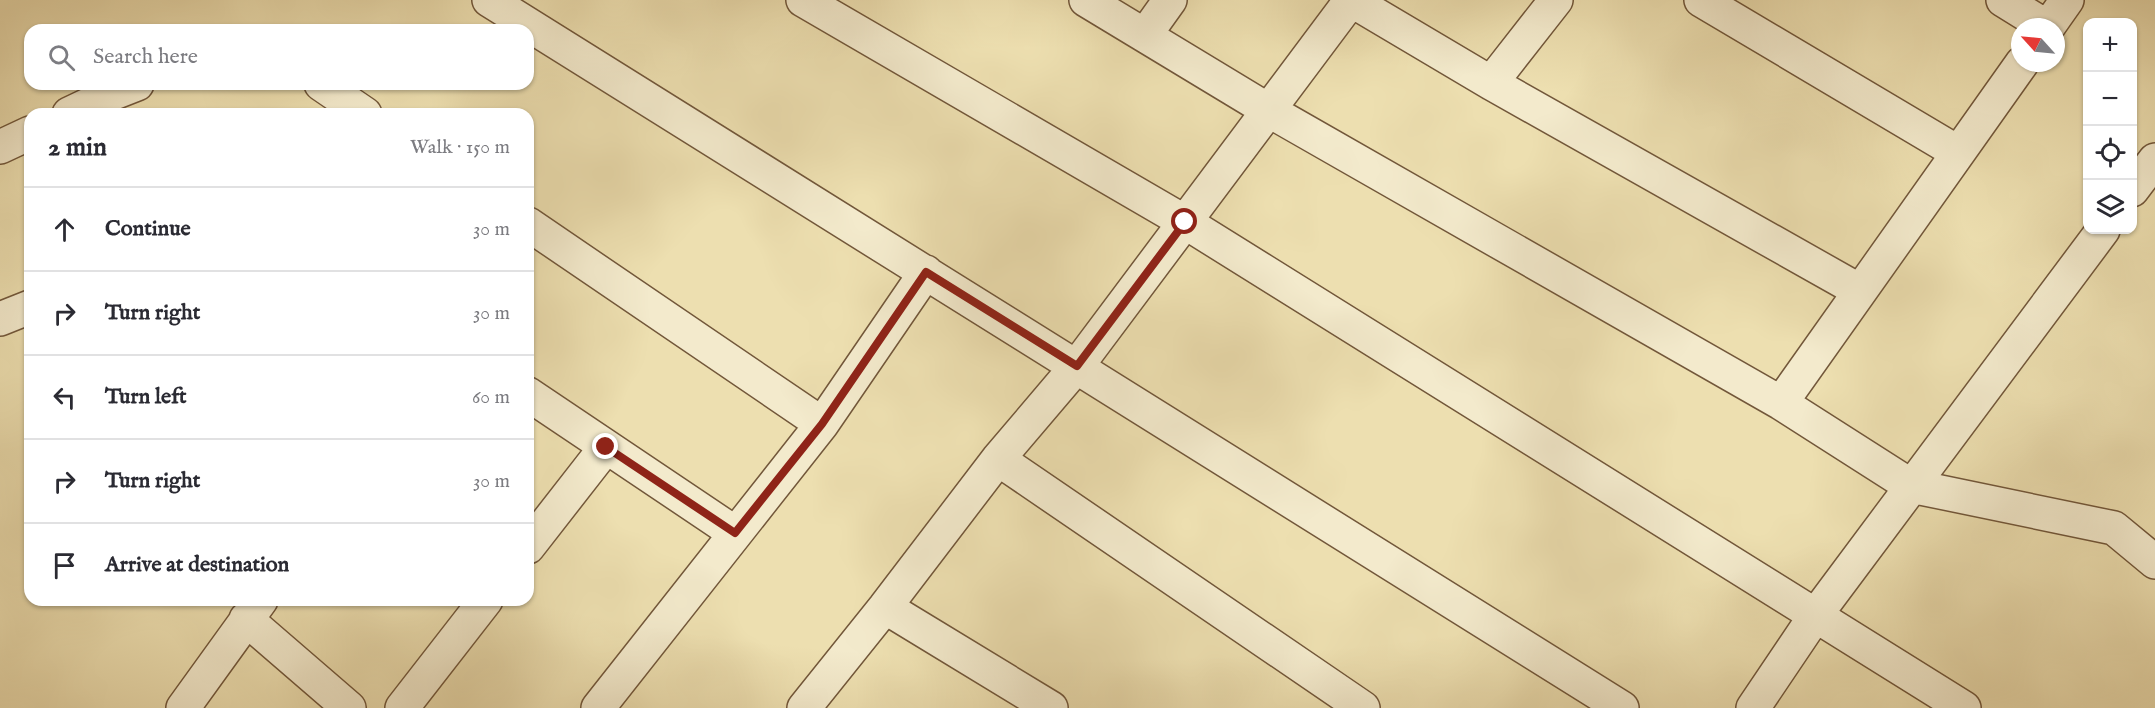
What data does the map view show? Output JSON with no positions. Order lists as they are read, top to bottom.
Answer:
{
  "north": "top left",
  "page": {
    "map_buttons": ["+", "−"],
    "search": "Search here",
    "heading": ["2 min", "Walk · 150 m"],
    "list": [
      ["Continue", "30 m"],
      ["Turn right", "30 m"],
      ["Turn left", "60 m"],
      ["Turn right", "30 m"],
      "Arrive at destination"
    ]
  }
}
